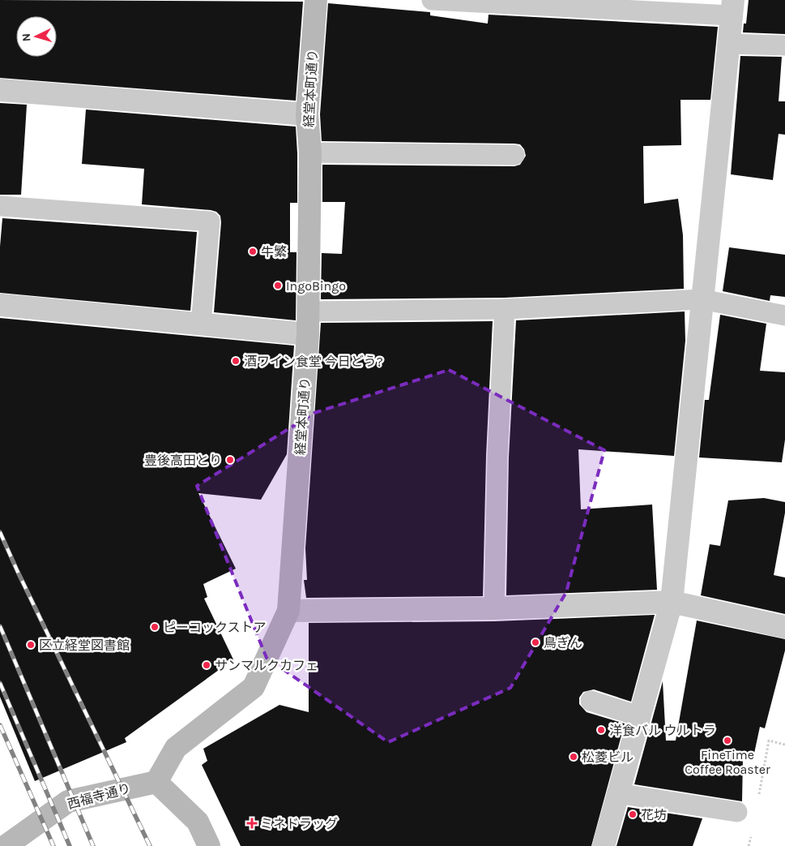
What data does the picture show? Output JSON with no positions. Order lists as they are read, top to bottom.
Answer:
{
  "streets": {
    "main road": ["経堂本町通り", "西福寺通り"]
  },
  "crossings": [
    ["経堂本町通り", "西福寺通り"]
  ],
  "places": {
    "other": [
      "牛繁",
      "IngoBingo",
      "酒ワイン食堂 今日どう?",
      "豊後高田とり",
      "ピーコックストア",
      "鳥ぎん",
      "区立経堂図書館",
      "サンマルクカフェ",
      "洋食バル ウルトラ",
      "FineTime Coffee Roaster",
      "松菱ビル",
      "花坊"
    ],
    "health": ["ミネドラッグ"]
  },
  "north": "left"
}
